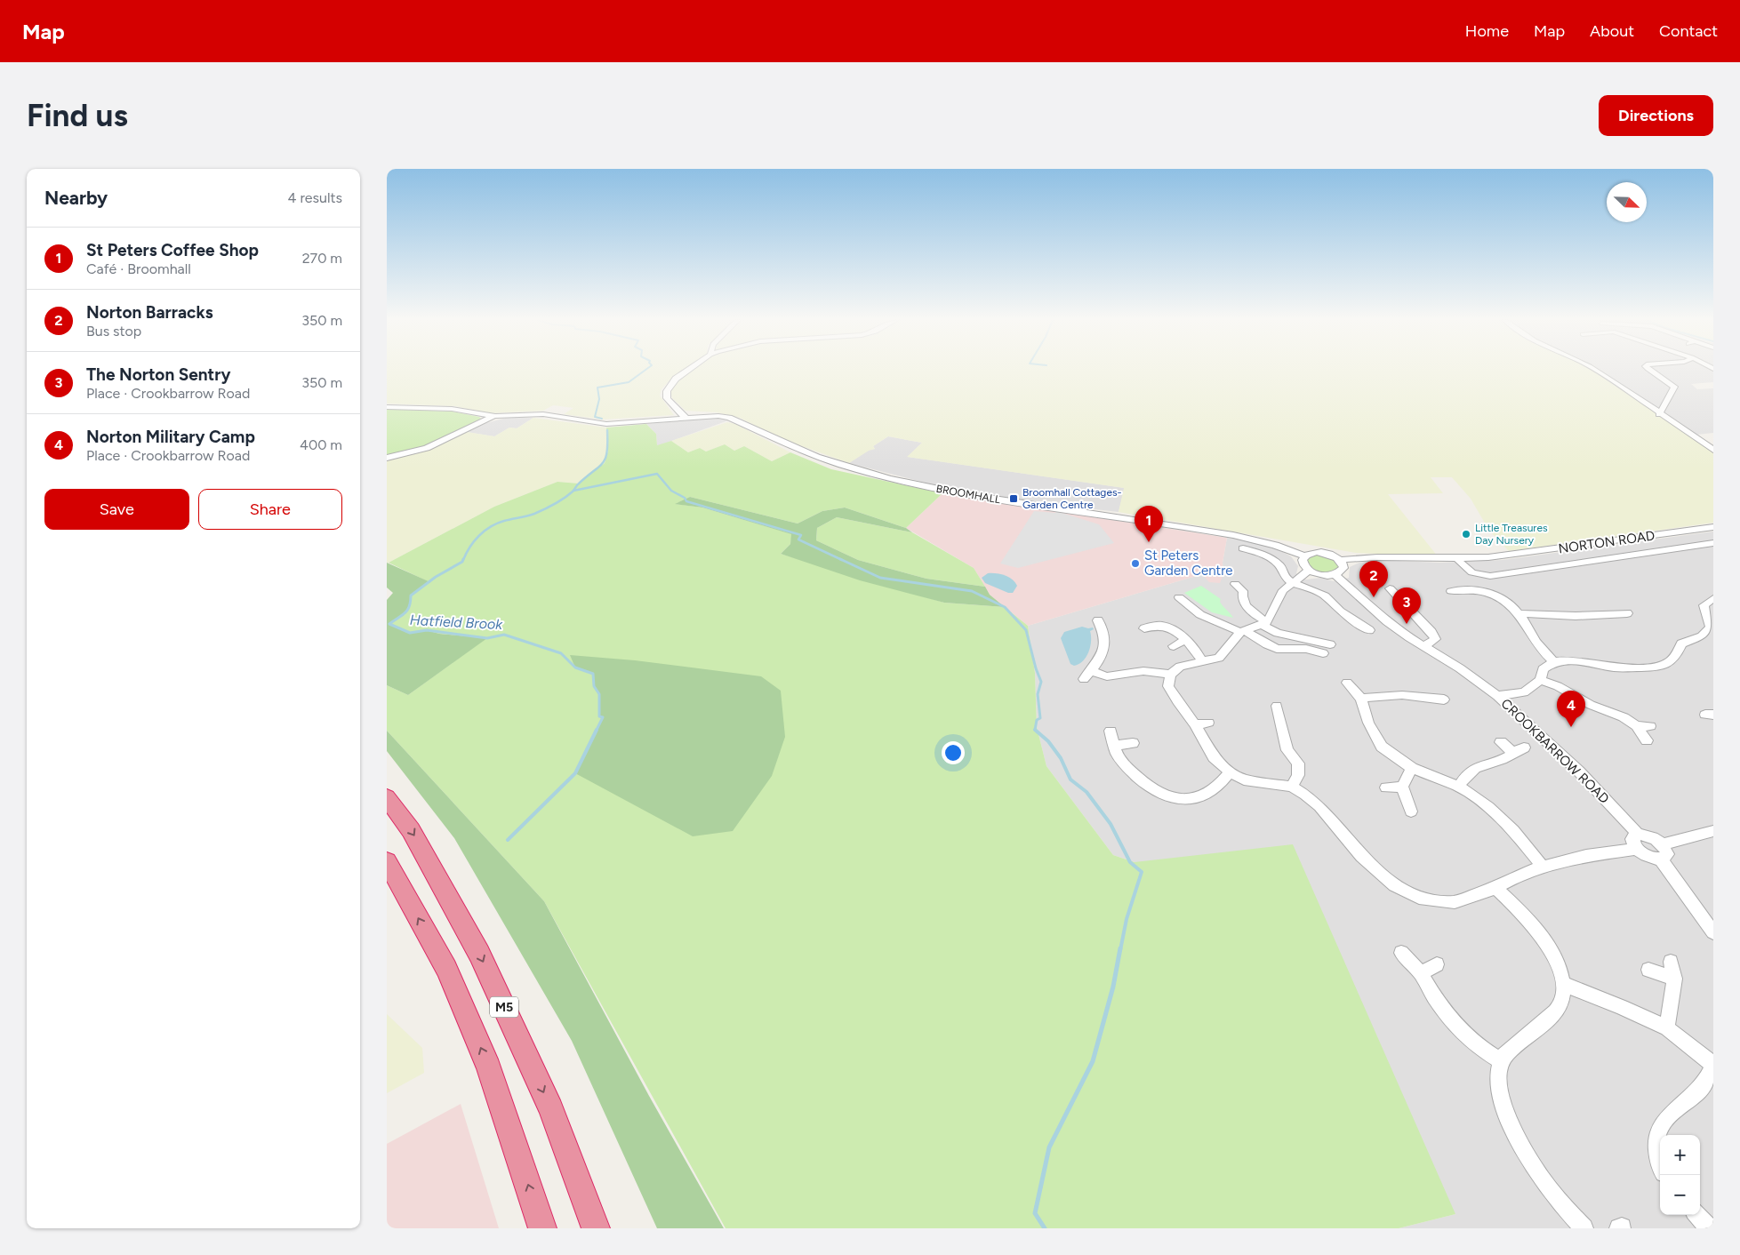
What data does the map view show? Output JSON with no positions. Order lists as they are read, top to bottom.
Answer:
{
  "streets": {
    "highway": ["M5"],
    "street": ["BROOMHALL", "NORTON ROAD", "CROOKBARROW ROAD"]
  },
  "water": ["Hatfield Brook"],
  "places": {
    "transit": ["Broomhall Cottages- Garden Centre"],
    "other": ["Little Treasures Day Nursery", "St Peters Garden Centre"]
  },
  "north": "bottom right",
  "page": {
    "header": "Map",
    "nav": [
      "Home",
      "Map",
      "About",
      "Contact"
    ],
    "buttons": [
      "Directions",
      ["Save", "Share"]
    ],
    "title": "Find us",
    "heading": ["Nearby", "4 results"],
    "list": [
      {
        "mark": "1",
        "name": "St Peters Coffee Shop",
        "note": "Café · Broomhall",
        "value": "270 m"
      },
      {
        "mark": "2",
        "name": "Norton Barracks",
        "note": "Bus stop",
        "value": "350 m"
      },
      {
        "mark": "3",
        "name": "The Norton Sentry",
        "note": "Place · Crookbarrow Road",
        "value": "350 m"
      },
      {
        "mark": "4",
        "name": "Norton Military Camp",
        "note": "Place · Crookbarrow Road",
        "value": "400 m"
      }
    ],
    "pins": [
      "1",
      "2",
      "3",
      "4"
    ],
    "map_buttons": ["+", "−"]
  }
}
